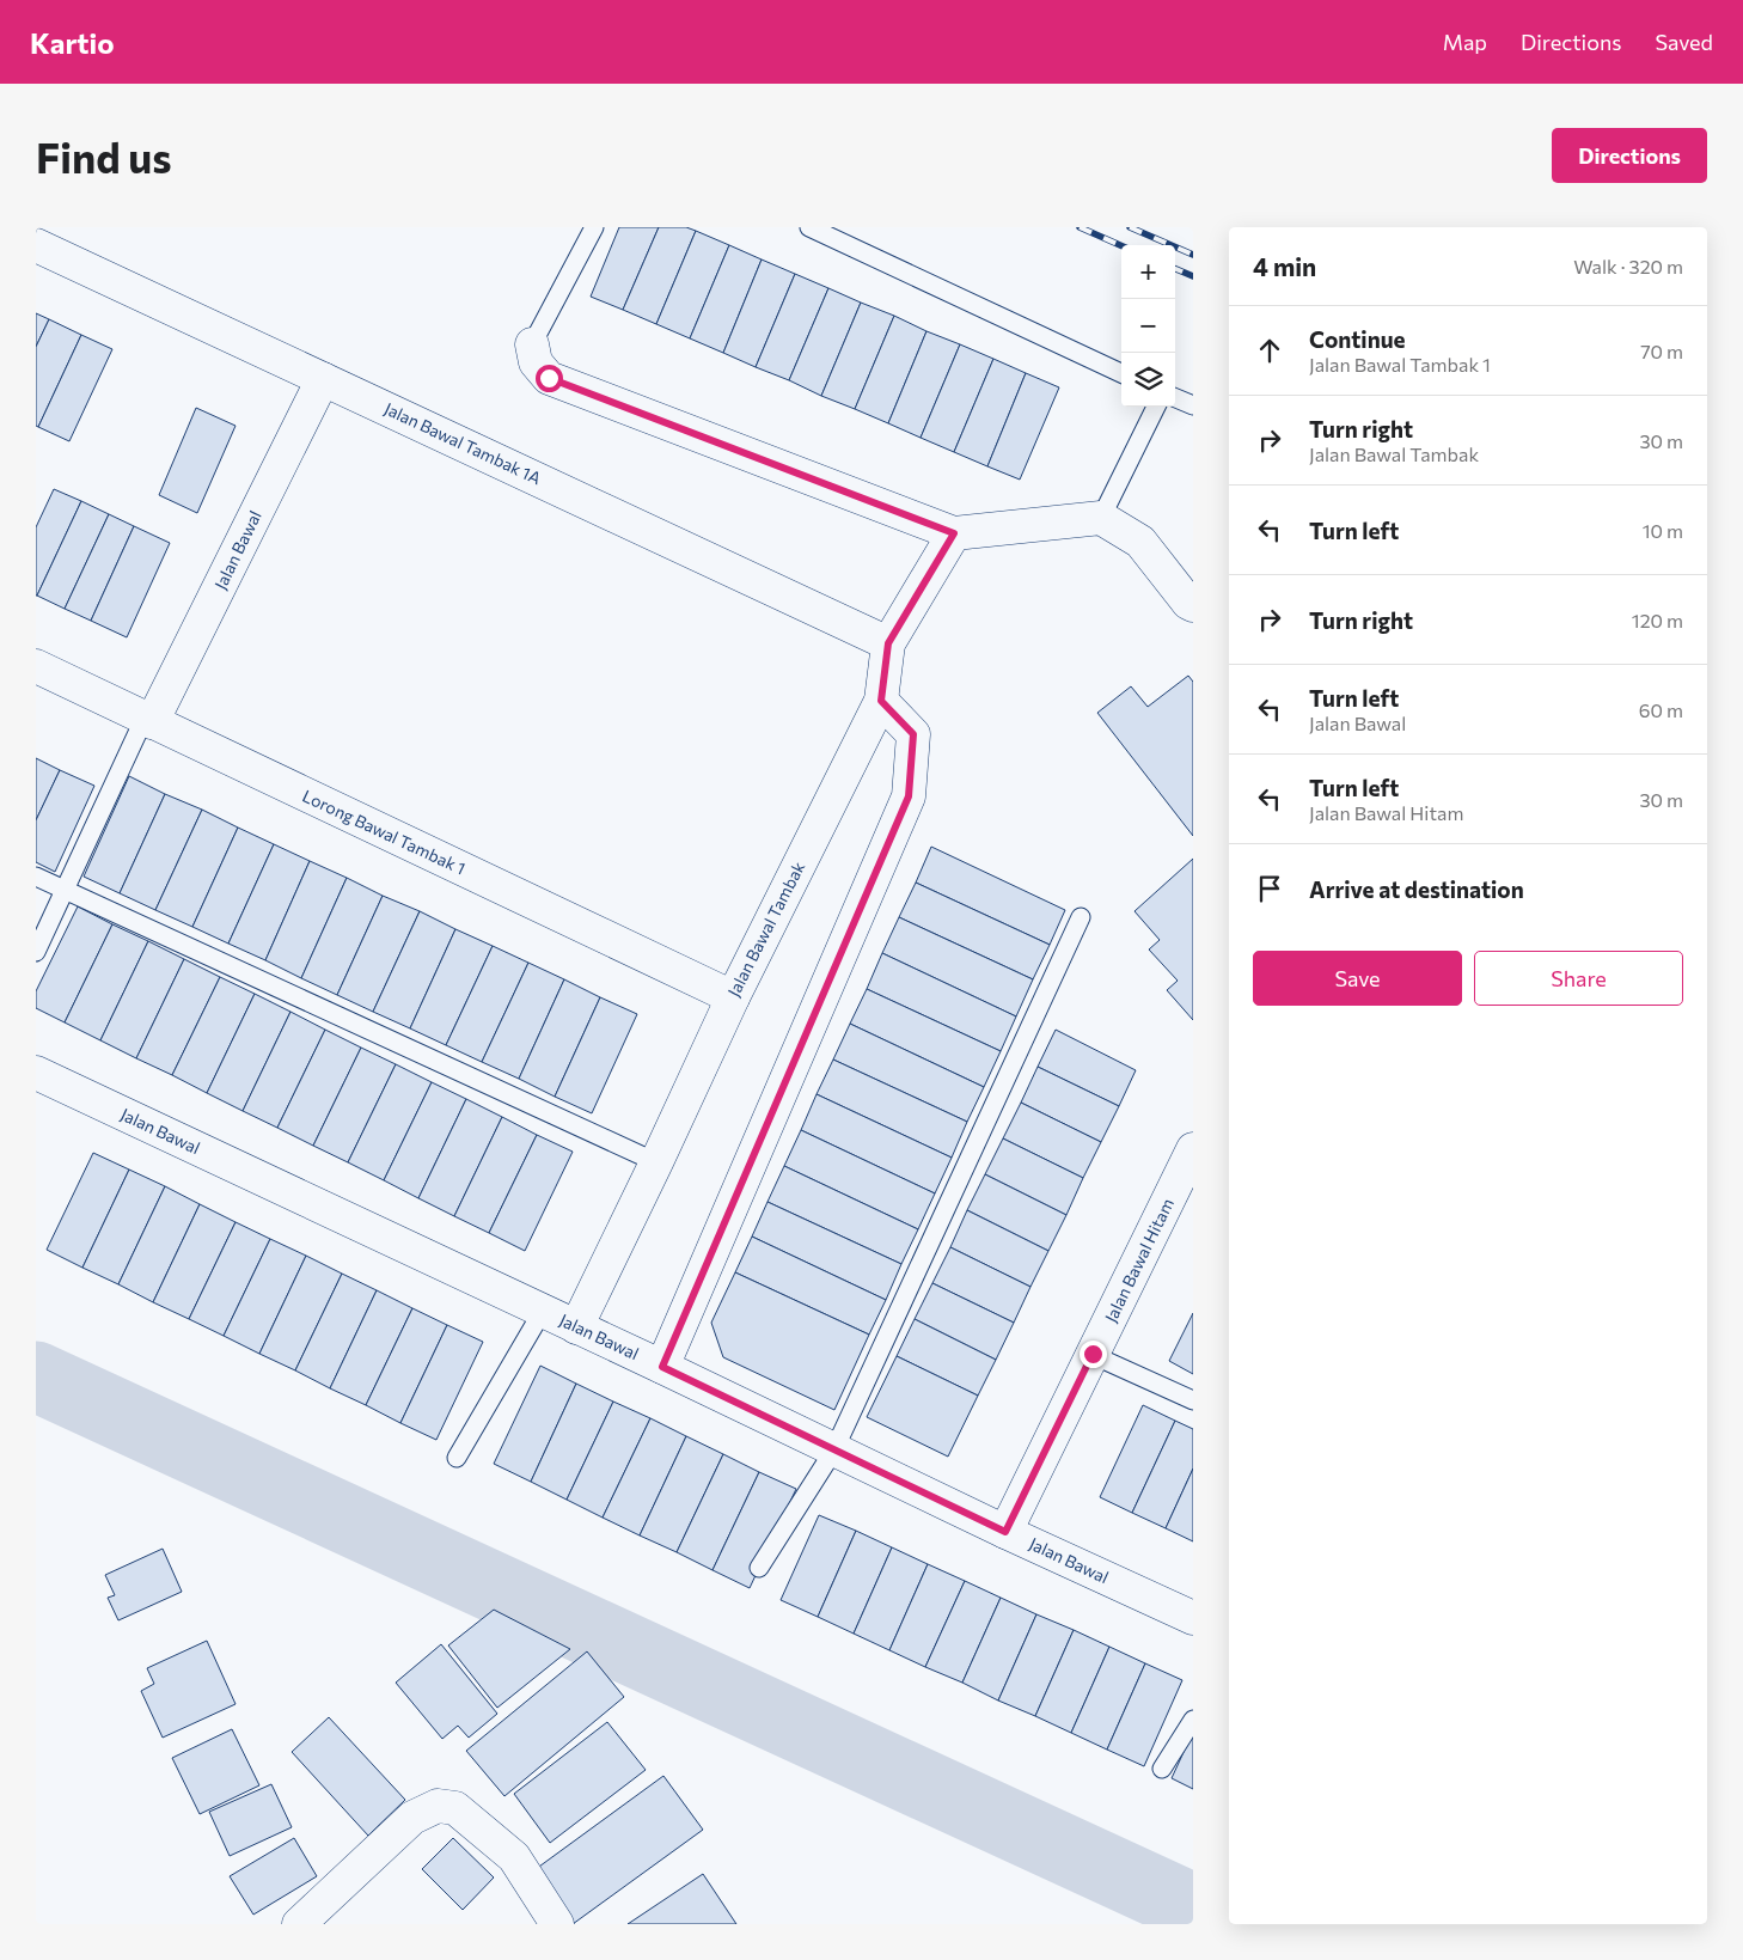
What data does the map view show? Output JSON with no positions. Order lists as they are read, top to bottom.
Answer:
{
  "streets": {
    "street": [
      "Jalan Bawal Tambak 1A",
      "Jalan Bawal",
      "Lorong Bawal Tambak 1",
      "Jalan Bawal Tambak",
      "Jalan Bawal Hitam"
    ]
  },
  "crossings": [
    ["Jalan Bawal Tambak 1A", "Jalan Bawal"],
    ["Jalan Bawal Tambak 1A", "Jalan Bawal Tambak"],
    ["Jalan Bawal", "Lorong Bawal Tambak 1"],
    ["Jalan Bawal", "Jalan Bawal Tambak"],
    ["Jalan Bawal", "Jalan Bawal Hitam"],
    ["Lorong Bawal Tambak 1", "Jalan Bawal Tambak"]
  ],
  "page": {
    "header": "Kartio",
    "nav": ["Map", "Directions", "Saved"],
    "buttons": [
      "Directions",
      ["Save", "Share"]
    ],
    "title": "Find us",
    "heading": ["4 min", "Walk · 320 m"],
    "map_buttons": ["+", "−"],
    "list": [
      ["Continue", "Jalan Bawal Tambak 1", "70 m"],
      ["Turn right", "Jalan Bawal Tambak", "30 m"],
      ["Turn left", "10 m"],
      ["Turn right", "120 m"],
      ["Turn left", "Jalan Bawal", "60 m"],
      ["Turn left", "Jalan Bawal Hitam", "30 m"],
      "Arrive at destination"
    ]
  }
}
